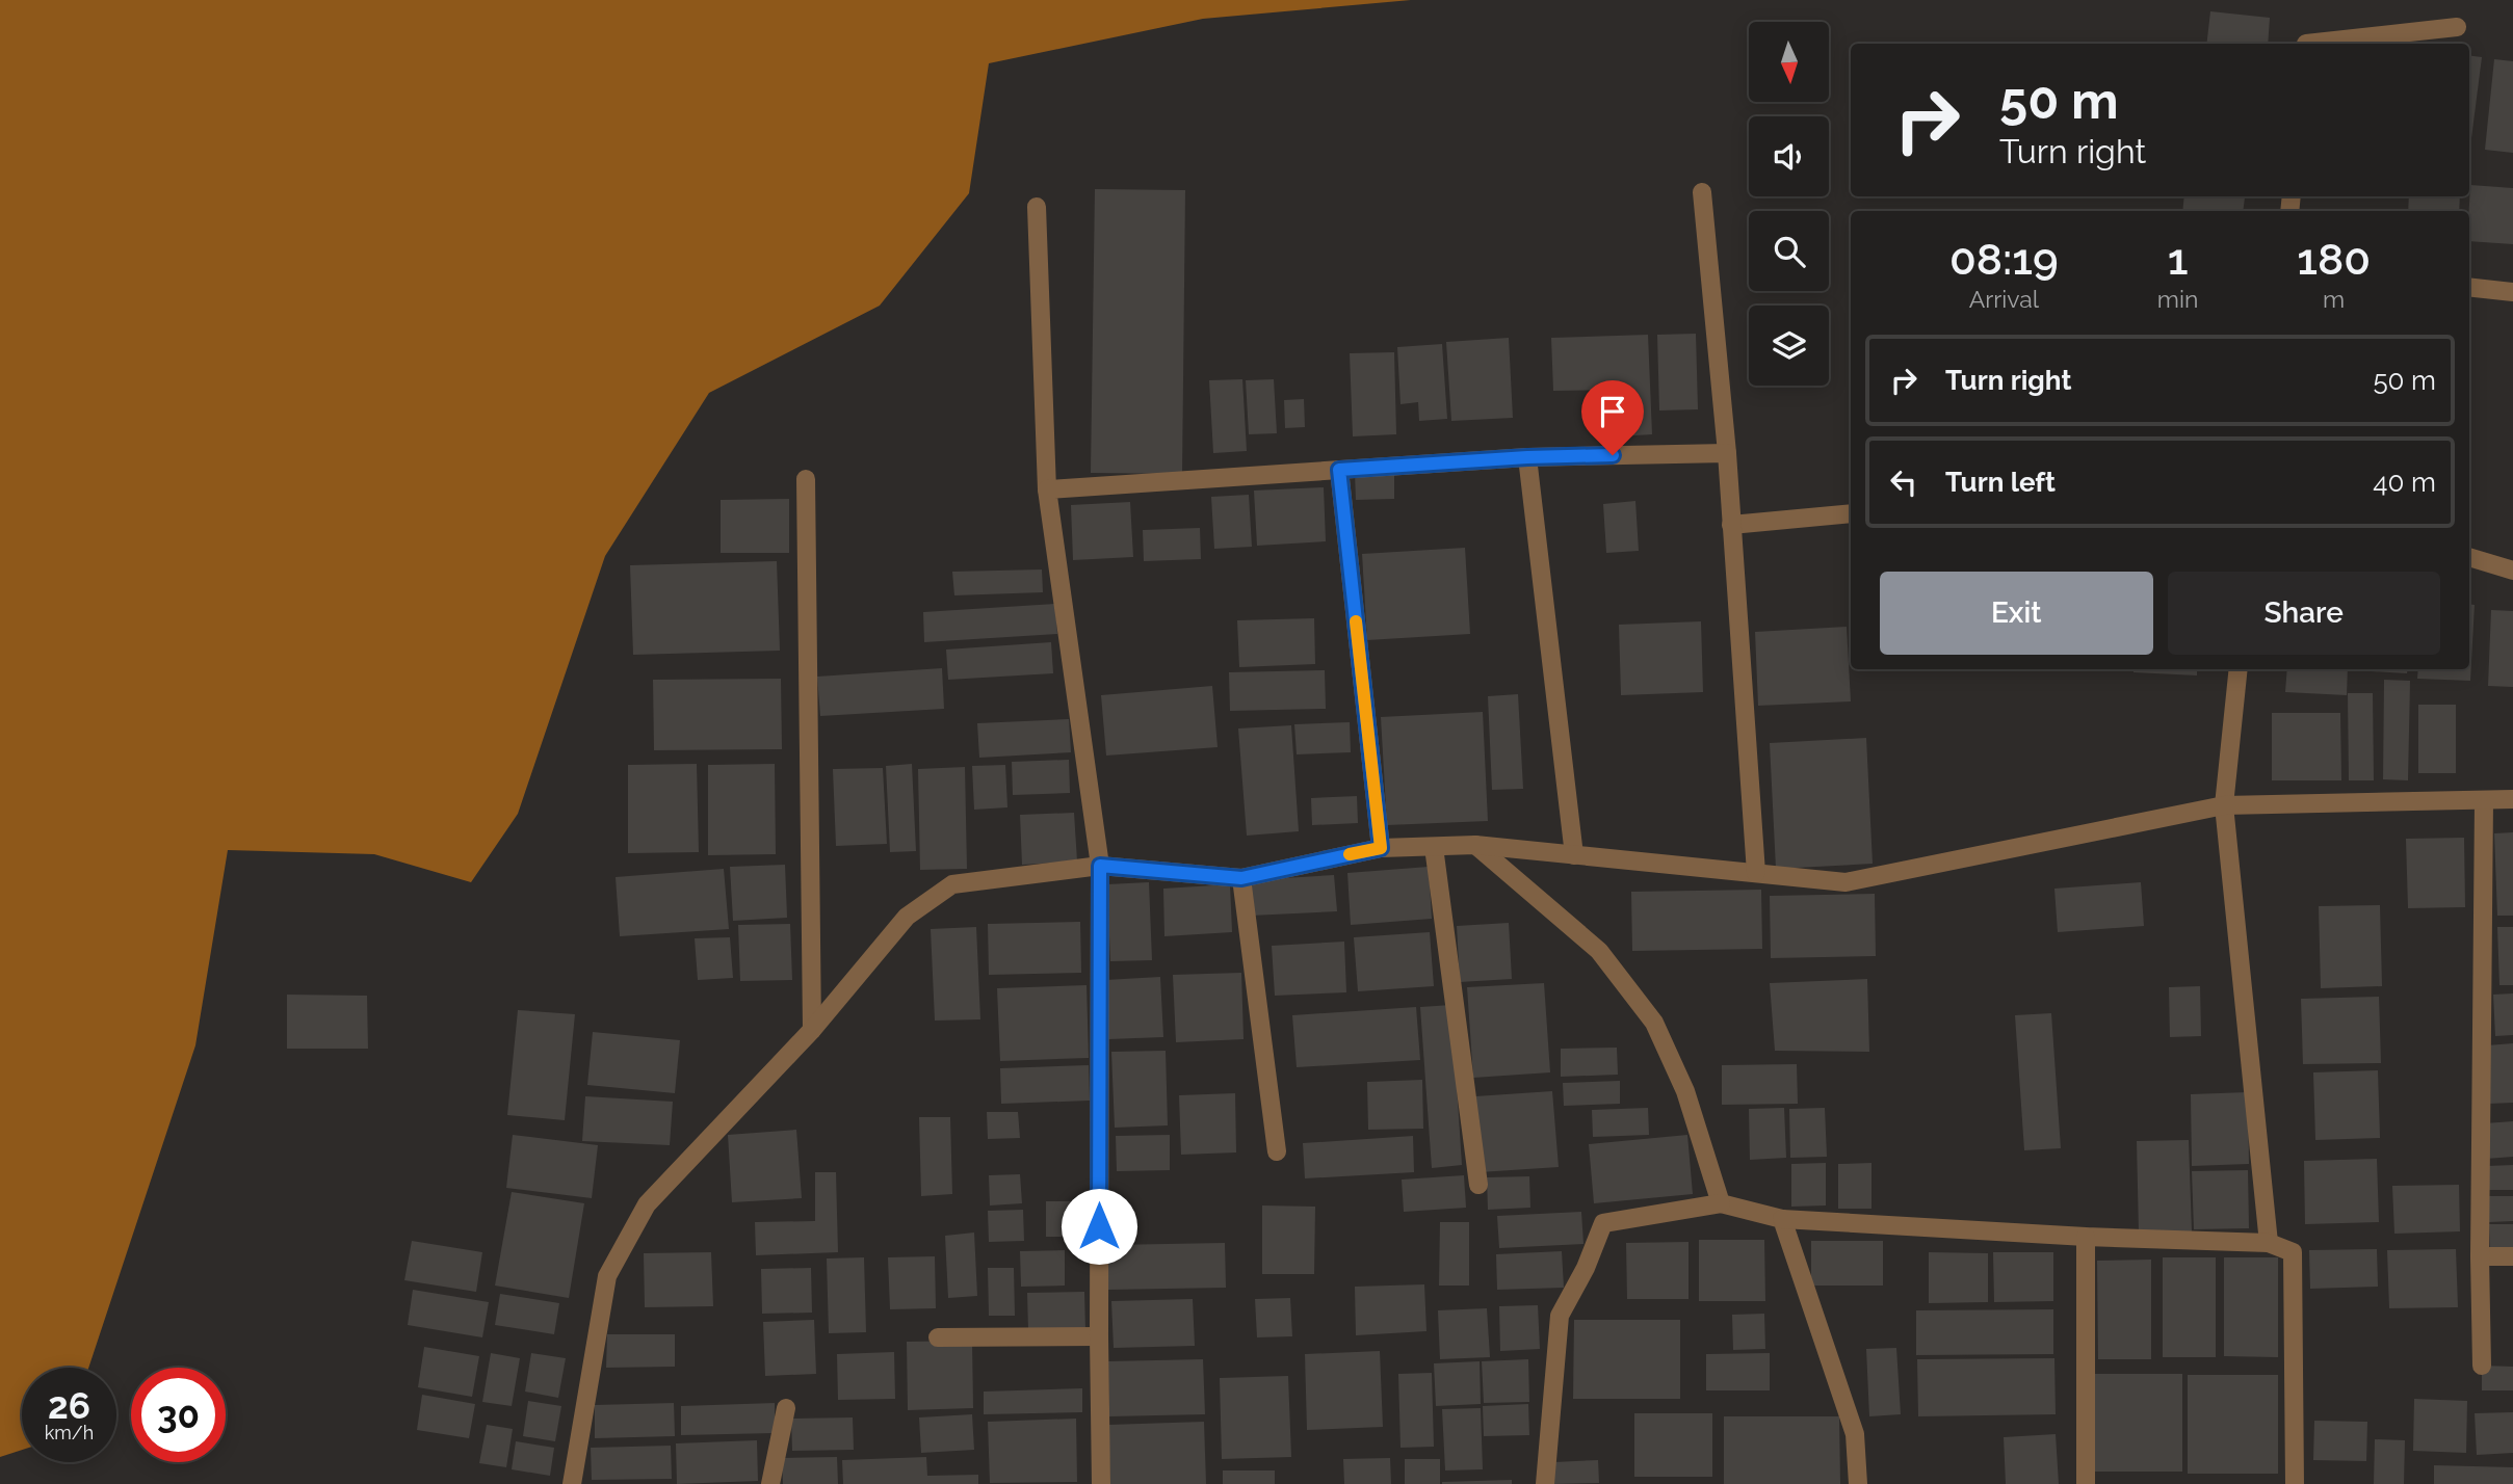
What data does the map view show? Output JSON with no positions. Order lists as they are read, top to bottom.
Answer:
{
  "north": "bottom",
  "page": {
    "turn": ["50 m", "Turn right"],
    "eta": [
      "08:19",
      "Arrival",
      "1",
      "min",
      "180",
      "m"
    ],
    "list": [
      {
        "name": "Turn right",
        "value": "50 m"
      },
      {
        "name": "Turn left",
        "value": "40 m"
      }
    ],
    "buttons": ["Exit", "Share"],
    "speed": "26 km/h",
    "limit": "30"
  }
}
